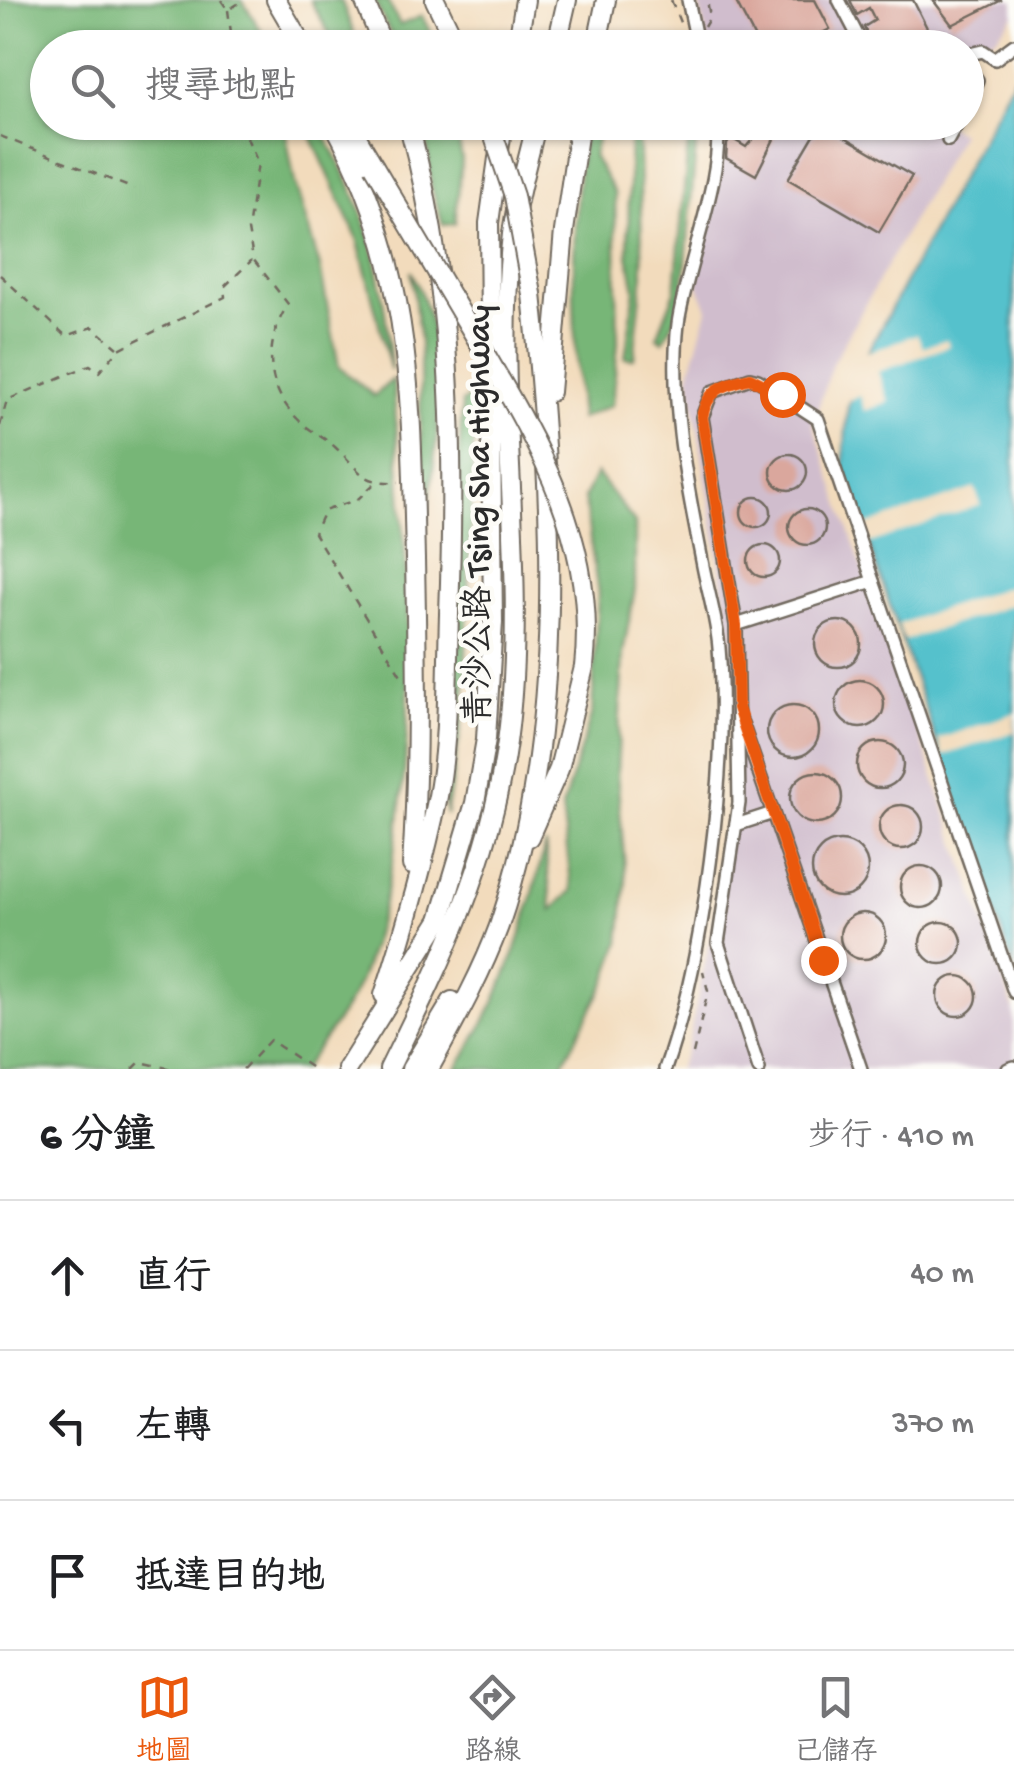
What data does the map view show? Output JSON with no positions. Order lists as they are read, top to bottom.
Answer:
{
  "streets": {
    "highway": ["青沙公路 Tsing Sha Highway"]
  },
  "page": {
    "search": "搜尋地點",
    "heading": ["6 分鐘", "步行 · 410 m"],
    "list": [
      ["直行", "40 m"],
      ["左轉", "370 m"],
      "抵達目的地"
    ],
    "nav": ["地圖", "路線", "已儲存"]
  }
}
